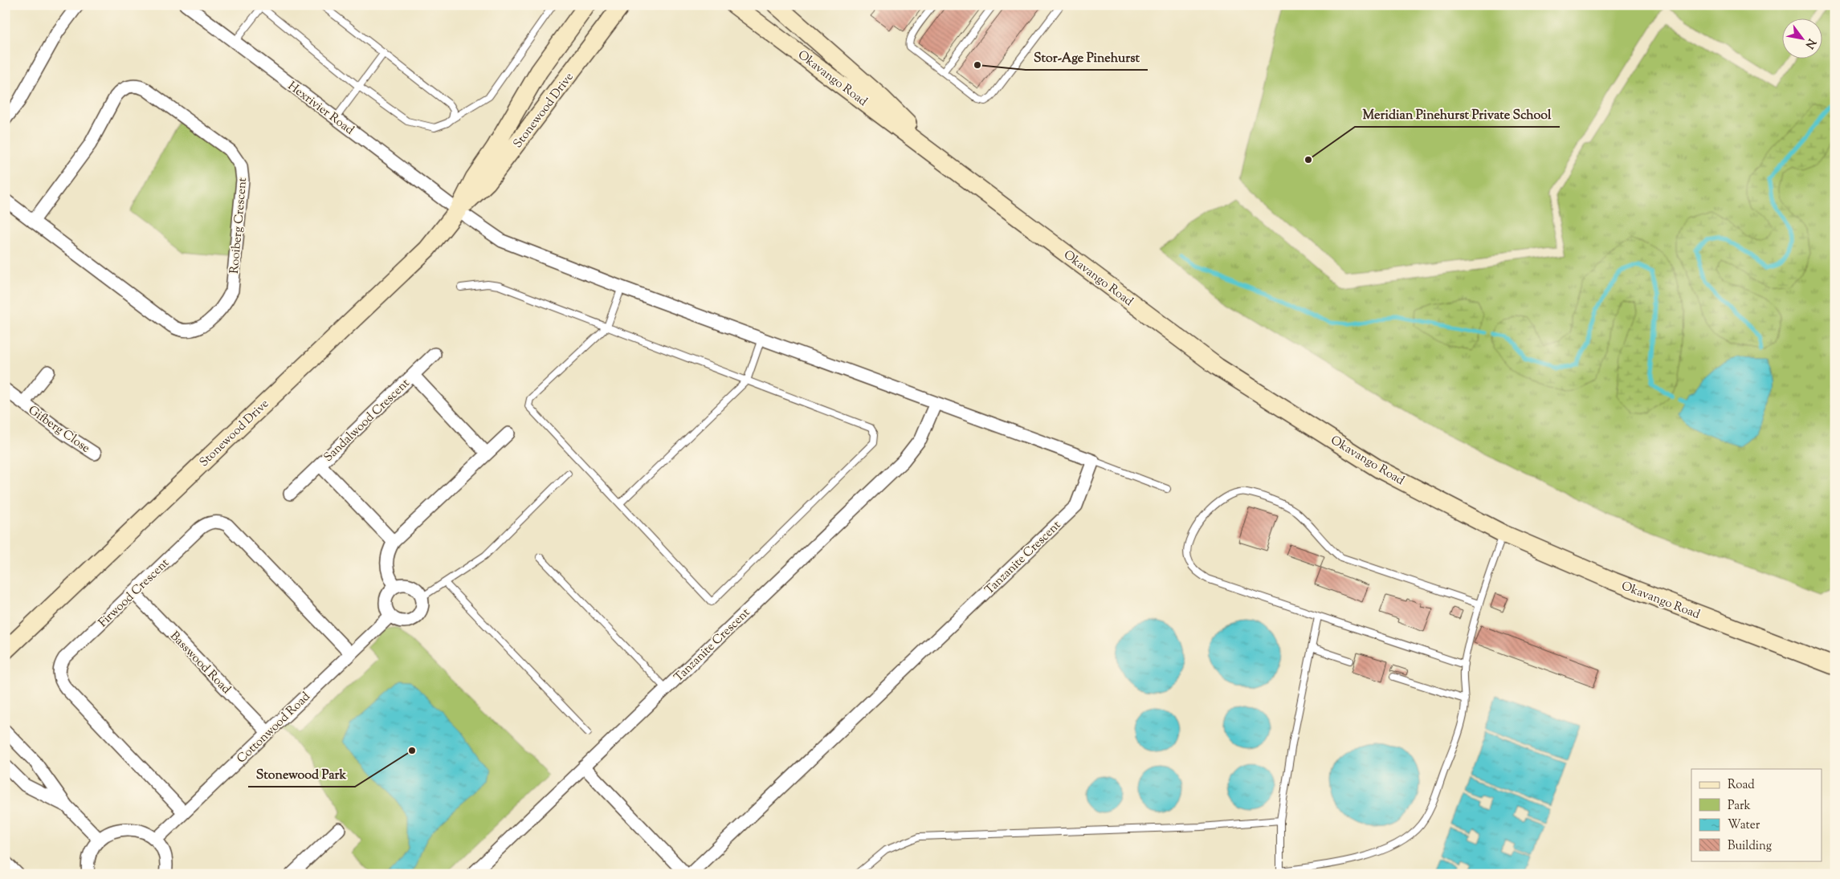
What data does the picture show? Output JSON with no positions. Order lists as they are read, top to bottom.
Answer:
{
  "streets": {
    "main road": ["Okavango Road", "Stonewood Drive"],
    "street": [
      "Hexrivier Road",
      "Rooiberg Crescent",
      "Sandalwood Crescent",
      "Gifberg Close",
      "Tanzanite Crescent",
      "Firwood Crescent",
      "Basswood Road",
      "Cottonwood Road"
    ]
  },
  "crossings": [
    ["Hexrivier Road", "Stonewood Drive"],
    ["Hexrivier Road", "Tanzanite Crescent"],
    ["Firwood Crescent", "Basswood Road"],
    ["Firwood Crescent", "Cottonwood Road"],
    ["Basswood Road", "Cottonwood Road"]
  ],
  "places": ["Stor-Age Pinehurst", "Meridian Pinehurst Private School", "Stonewood Park"],
  "legend": [
    "Road",
    "Park",
    "Water",
    "Building"
  ],
  "north": "bottom right"
}
